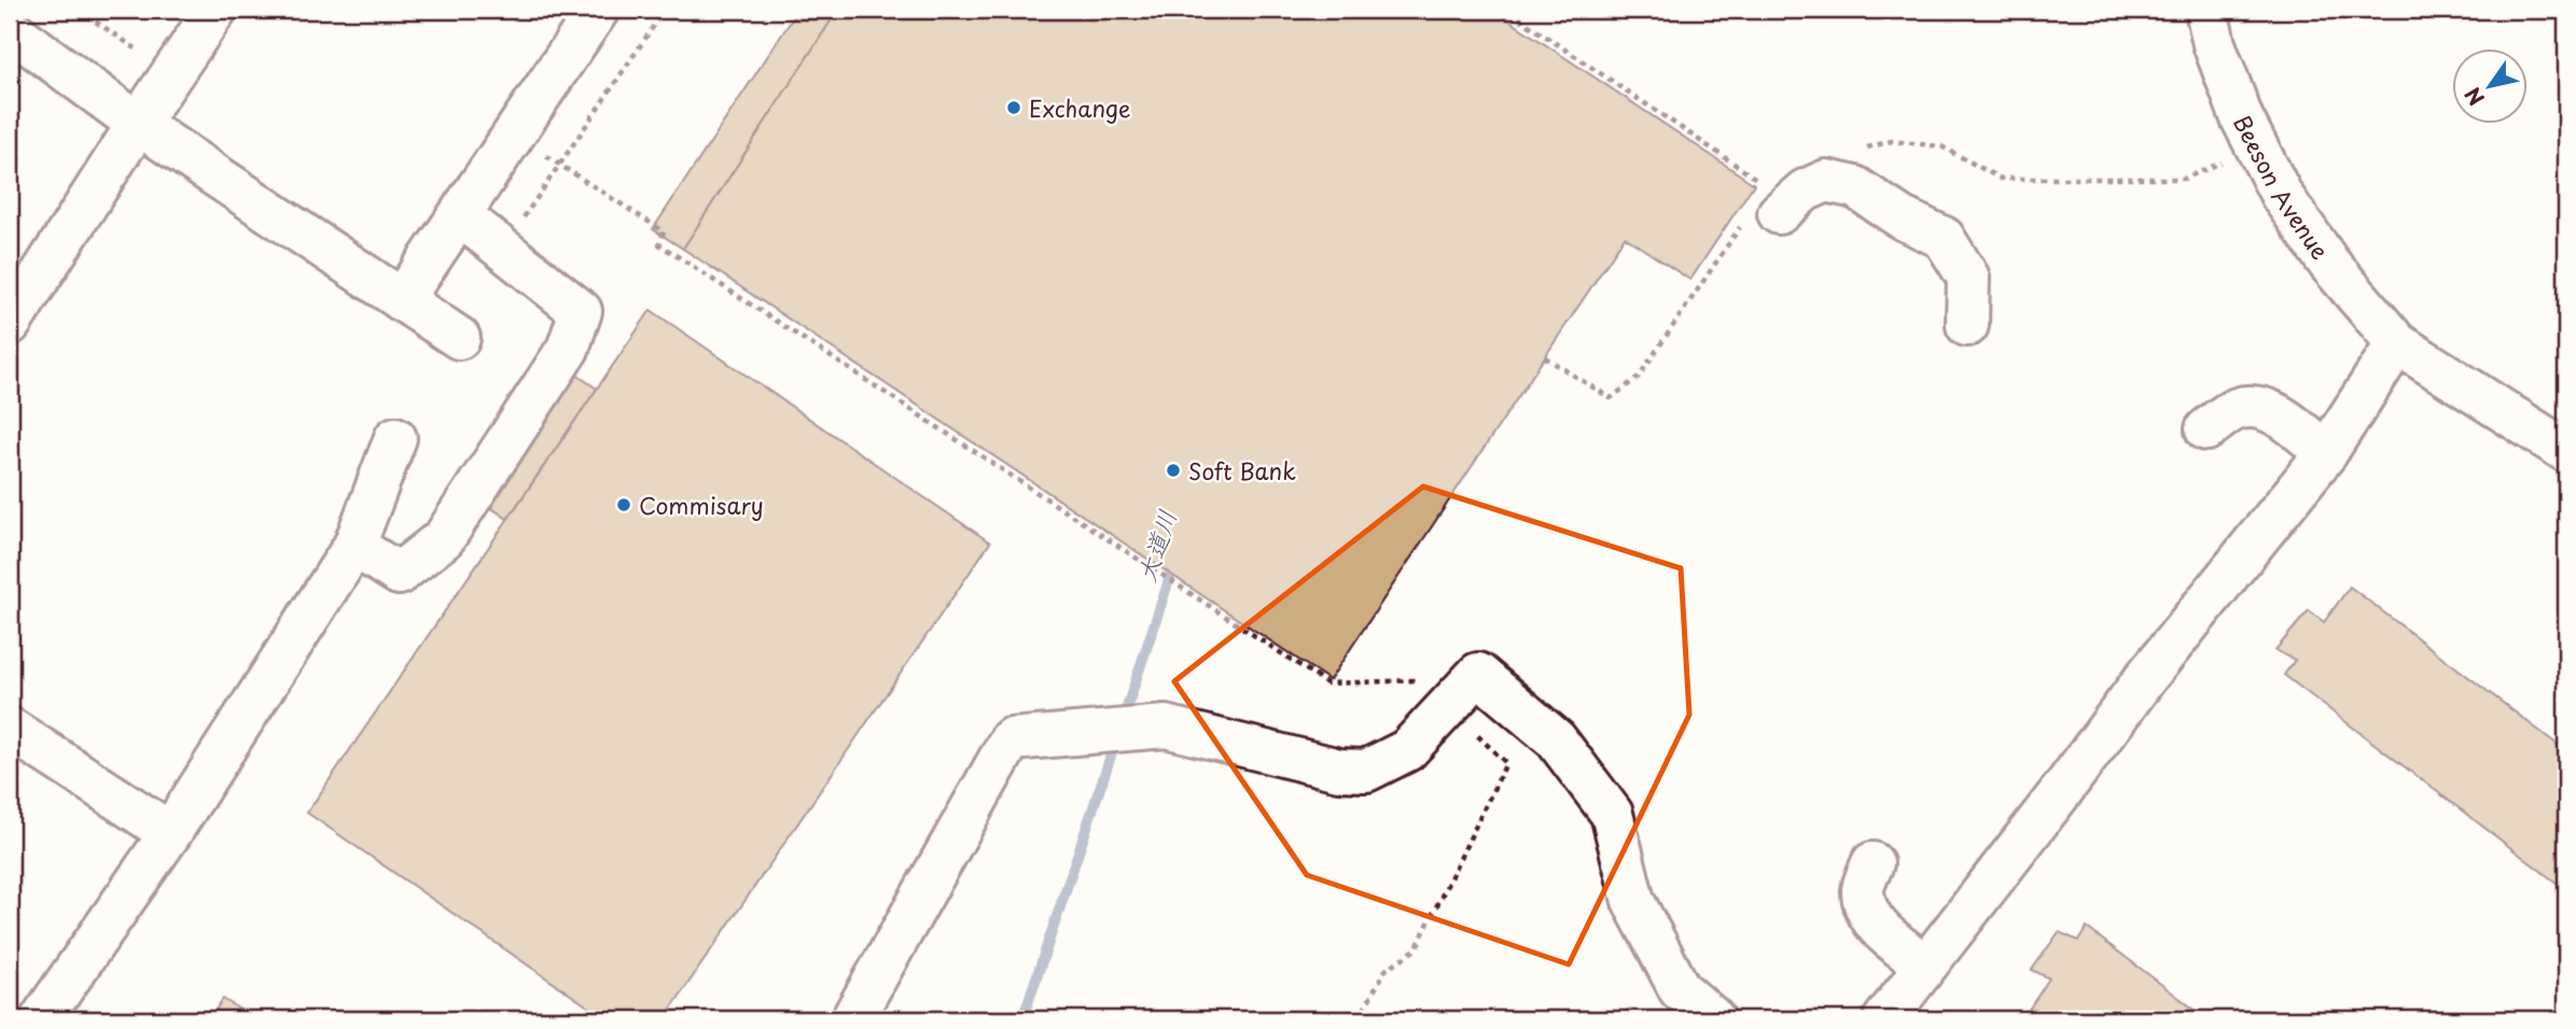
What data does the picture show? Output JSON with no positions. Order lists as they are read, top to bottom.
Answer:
{
  "streets": {
    "street": ["Beeson Avenue"]
  },
  "water": ["大道川"],
  "places": ["Exchange", "Soft Bank", "Commisary"],
  "north": "bottom left"
}
